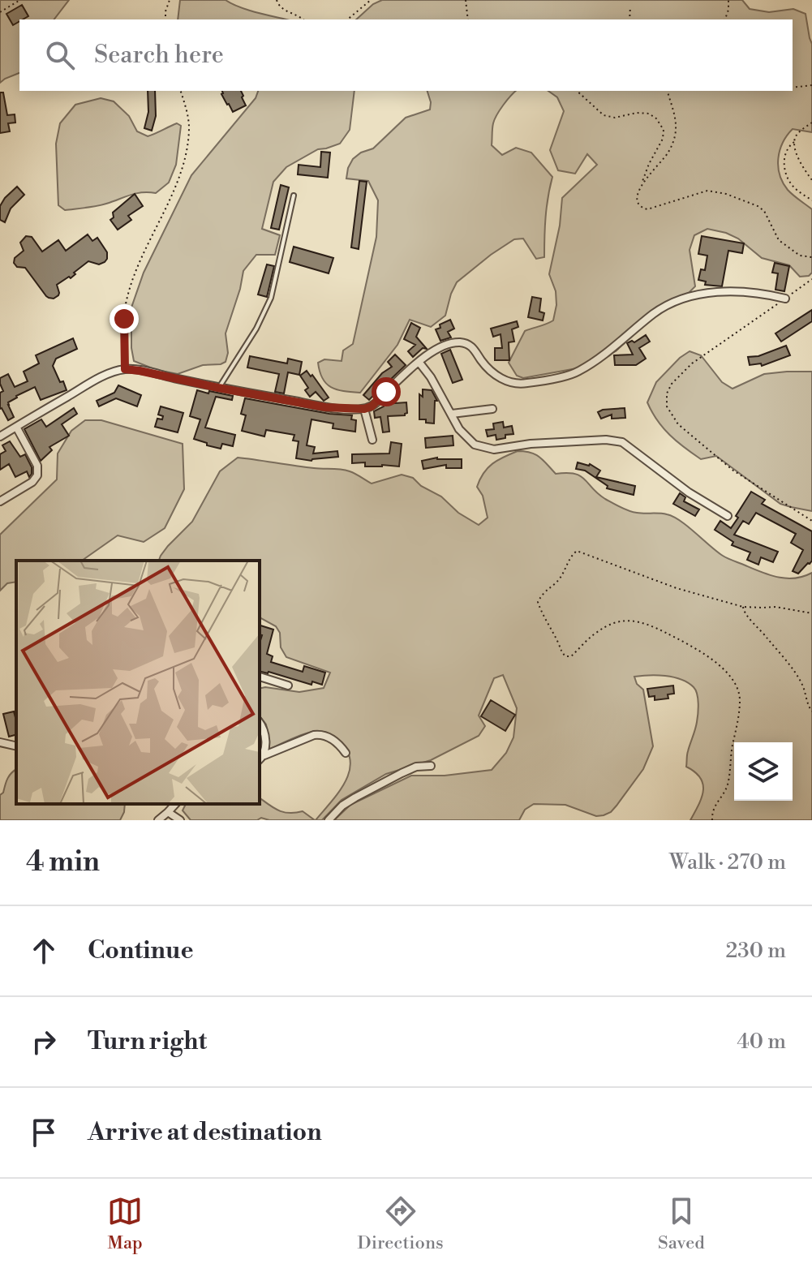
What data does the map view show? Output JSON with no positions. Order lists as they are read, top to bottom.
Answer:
{
  "page": {
    "search": "Search here",
    "heading": ["4 min", "Walk · 270 m"],
    "list": [
      ["Continue", "230 m"],
      ["Turn right", "40 m"],
      "Arrive at destination"
    ],
    "nav": ["Map", "Directions", "Saved"]
  }
}
